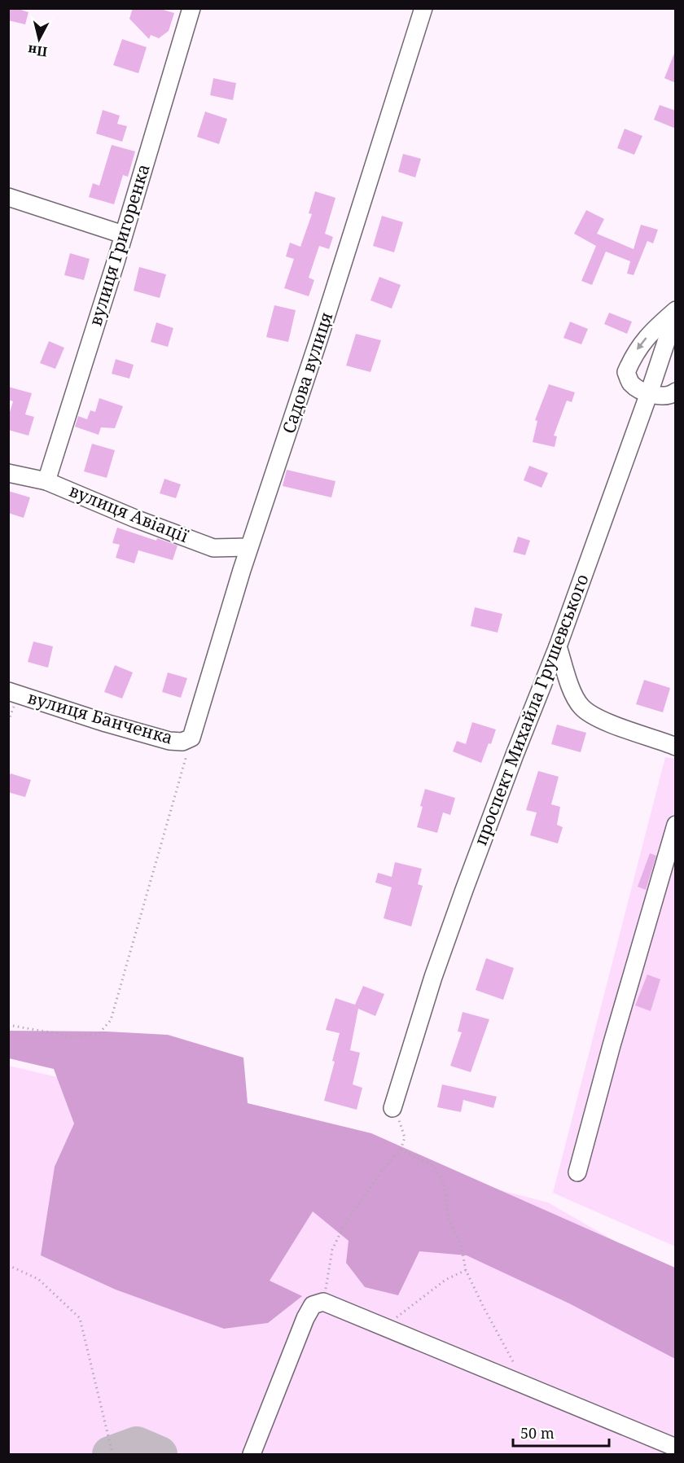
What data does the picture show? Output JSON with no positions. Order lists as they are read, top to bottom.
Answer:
{
  "streets": {
    "street": [
      "вулиця Григоренка",
      "Садова вулиця",
      "вулиця Авіації",
      "проспект Михайла Грушевського",
      "вулиця Банченка"
    ]
  },
  "crossings": [
    ["вулиця Григоренка", "вулиця Авіації"],
    ["Садова вулиця", "вулиця Авіації"],
    ["Садова вулиця", "вулиця Банченка"]
  ],
  "scale_bar": "50 m",
  "north": "bottom"
}
